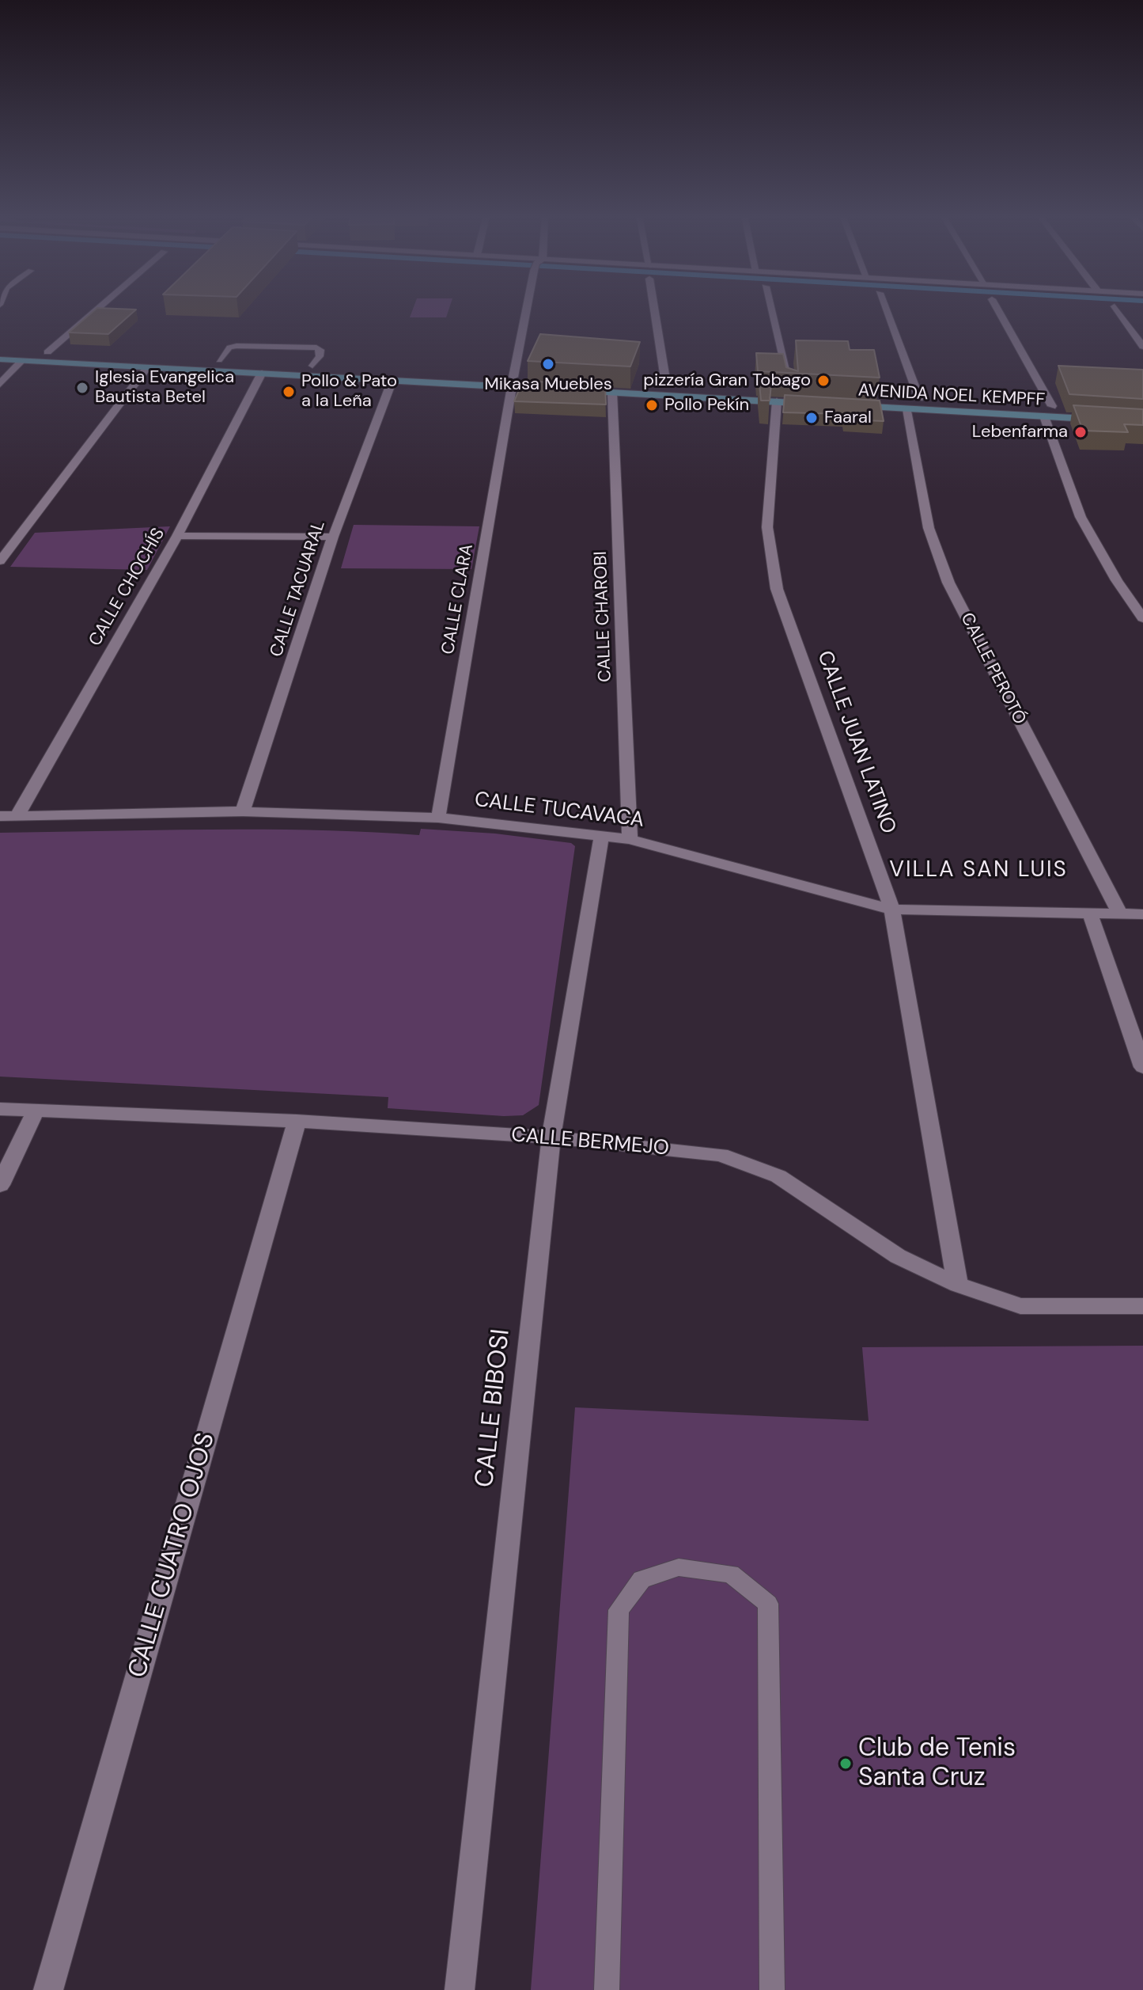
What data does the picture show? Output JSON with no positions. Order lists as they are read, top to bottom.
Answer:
{
  "streets": {
    "main road": ["AVENIDA NOEL KEMPFF"],
    "street": [
      "CALLE CHOCHÍS",
      "CALLE TACUARAL",
      "CALLE CLARA",
      "CALLE CHAROBI",
      "CALLE PEROTÓ",
      "CALLE JUAN LATINO",
      "CALLE TUCAVACA",
      "CALLE BERMEJO",
      "CALLE BIBOSI",
      "CALLE CUATRO OJOS"
    ]
  },
  "crossings": [
    ["AVENIDA NOEL KEMPFF", "CALLE PEROTÓ"],
    ["CALLE CHOCHÍS", "CALLE TUCAVACA"],
    ["CALLE TACUARAL", "CALLE TUCAVACA"],
    ["CALLE CLARA", "CALLE TUCAVACA"],
    ["CALLE CHAROBI", "CALLE TUCAVACA"],
    ["CALLE PEROTÓ", "CALLE TUCAVACA"],
    ["CALLE JUAN LATINO", "CALLE TUCAVACA"],
    ["CALLE JUAN LATINO", "CALLE BERMEJO"],
    ["CALLE TUCAVACA", "CALLE BIBOSI"],
    ["CALLE BERMEJO", "CALLE BIBOSI"],
    ["CALLE BERMEJO", "CALLE CUATRO OJOS"]
  ],
  "districts": ["VILLA SAN LUIS"],
  "places": [
    "Mikasa Muebles",
    "pizzería Gran Tobago",
    "Iglesia Evangelica Bautista Betel",
    "Pollo & Pato a la Leña",
    "Pollo Pekín",
    "Faaral",
    "Lebenfarma",
    "Club de Tenis Santa Cruz"
  ]
}
